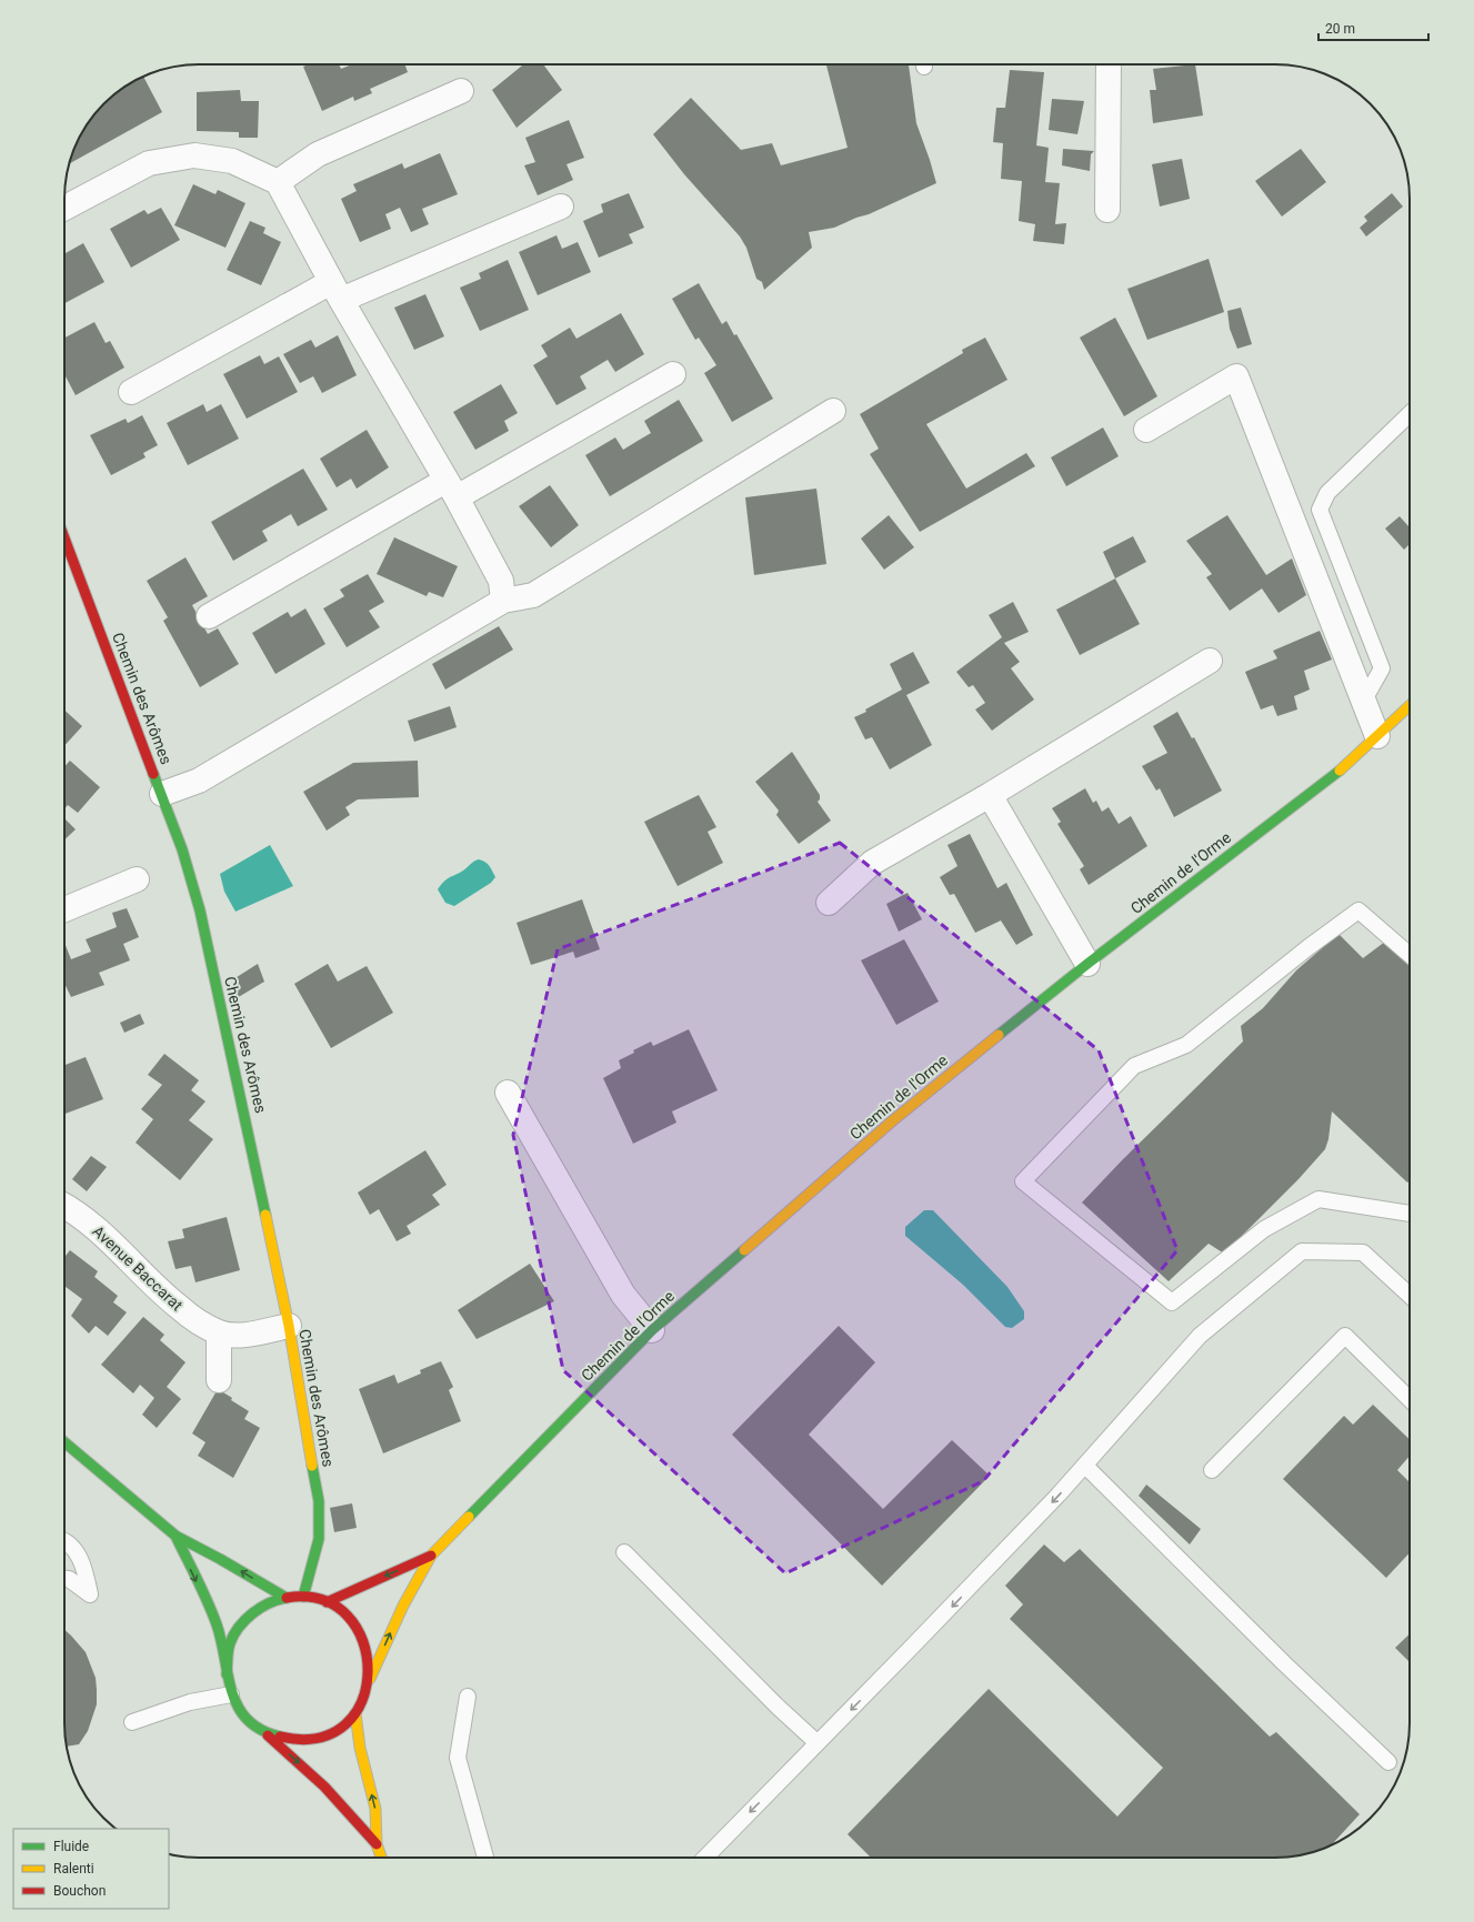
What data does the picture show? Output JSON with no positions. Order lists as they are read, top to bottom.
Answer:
{
  "streets": {
    "street": ["Chemin des Arômes", "Chemin de l'Orme", "Avenue Baccarat"]
  },
  "crossings": [
    ["Chemin des Arômes", "Chemin de l'Orme"],
    ["Chemin des Arômes", "Avenue Baccarat"]
  ],
  "legend": ["Fluide", "Ralenti", "Bouchon"],
  "scale_bar": "20 m"
}
